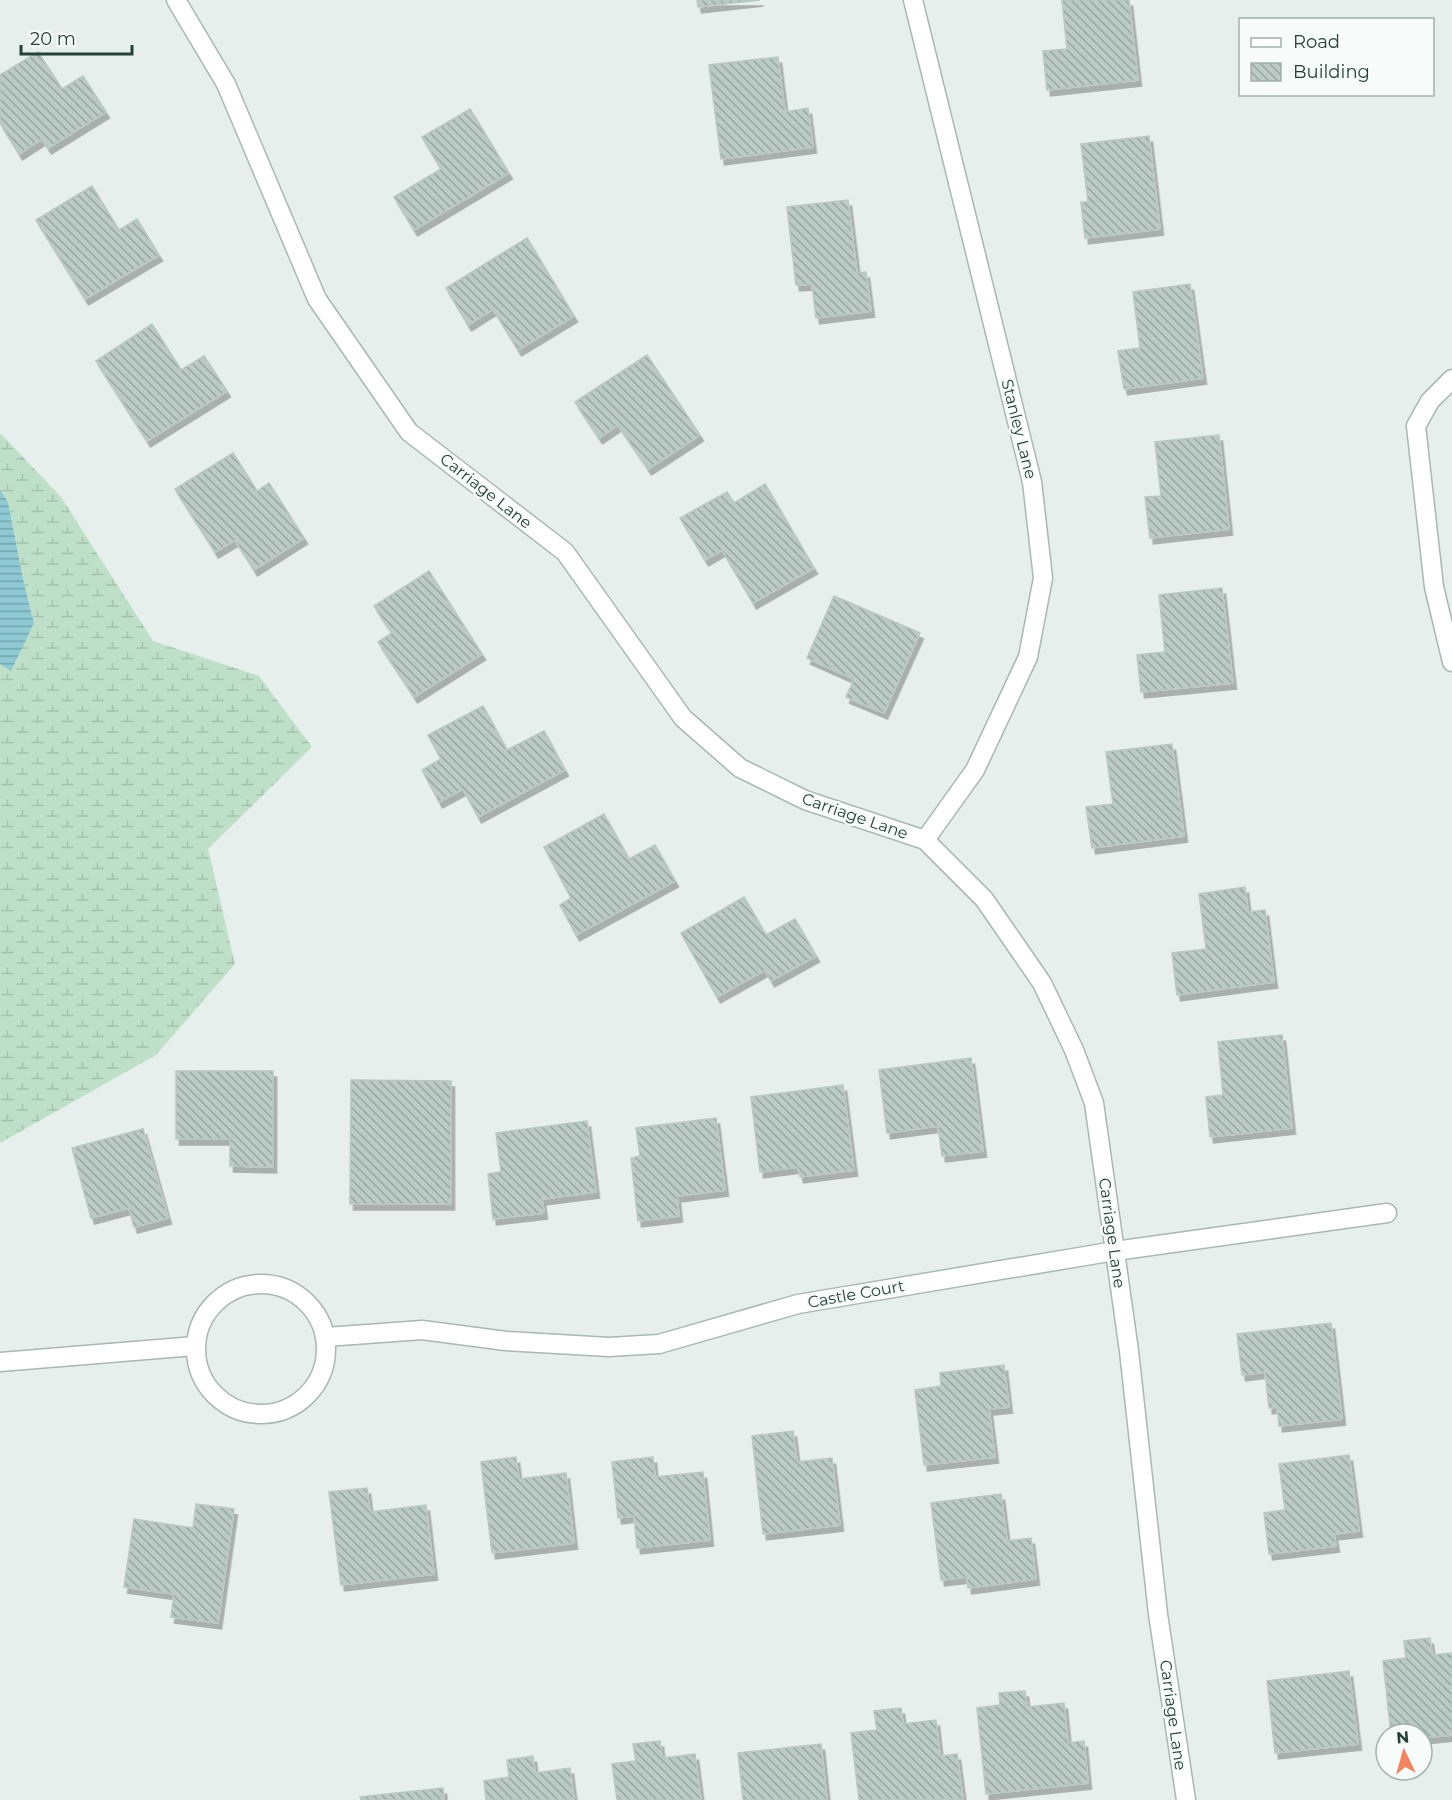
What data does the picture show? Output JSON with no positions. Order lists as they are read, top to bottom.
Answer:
{
  "streets": {
    "street": ["Stanley Lane", "Carriage Lane", "Castle Court"]
  },
  "crossings": [
    ["Stanley Lane", "Carriage Lane"],
    ["Carriage Lane", "Castle Court"]
  ],
  "legend": ["Road", "Building"],
  "scale_bar": "20 m",
  "north": "top"
}
